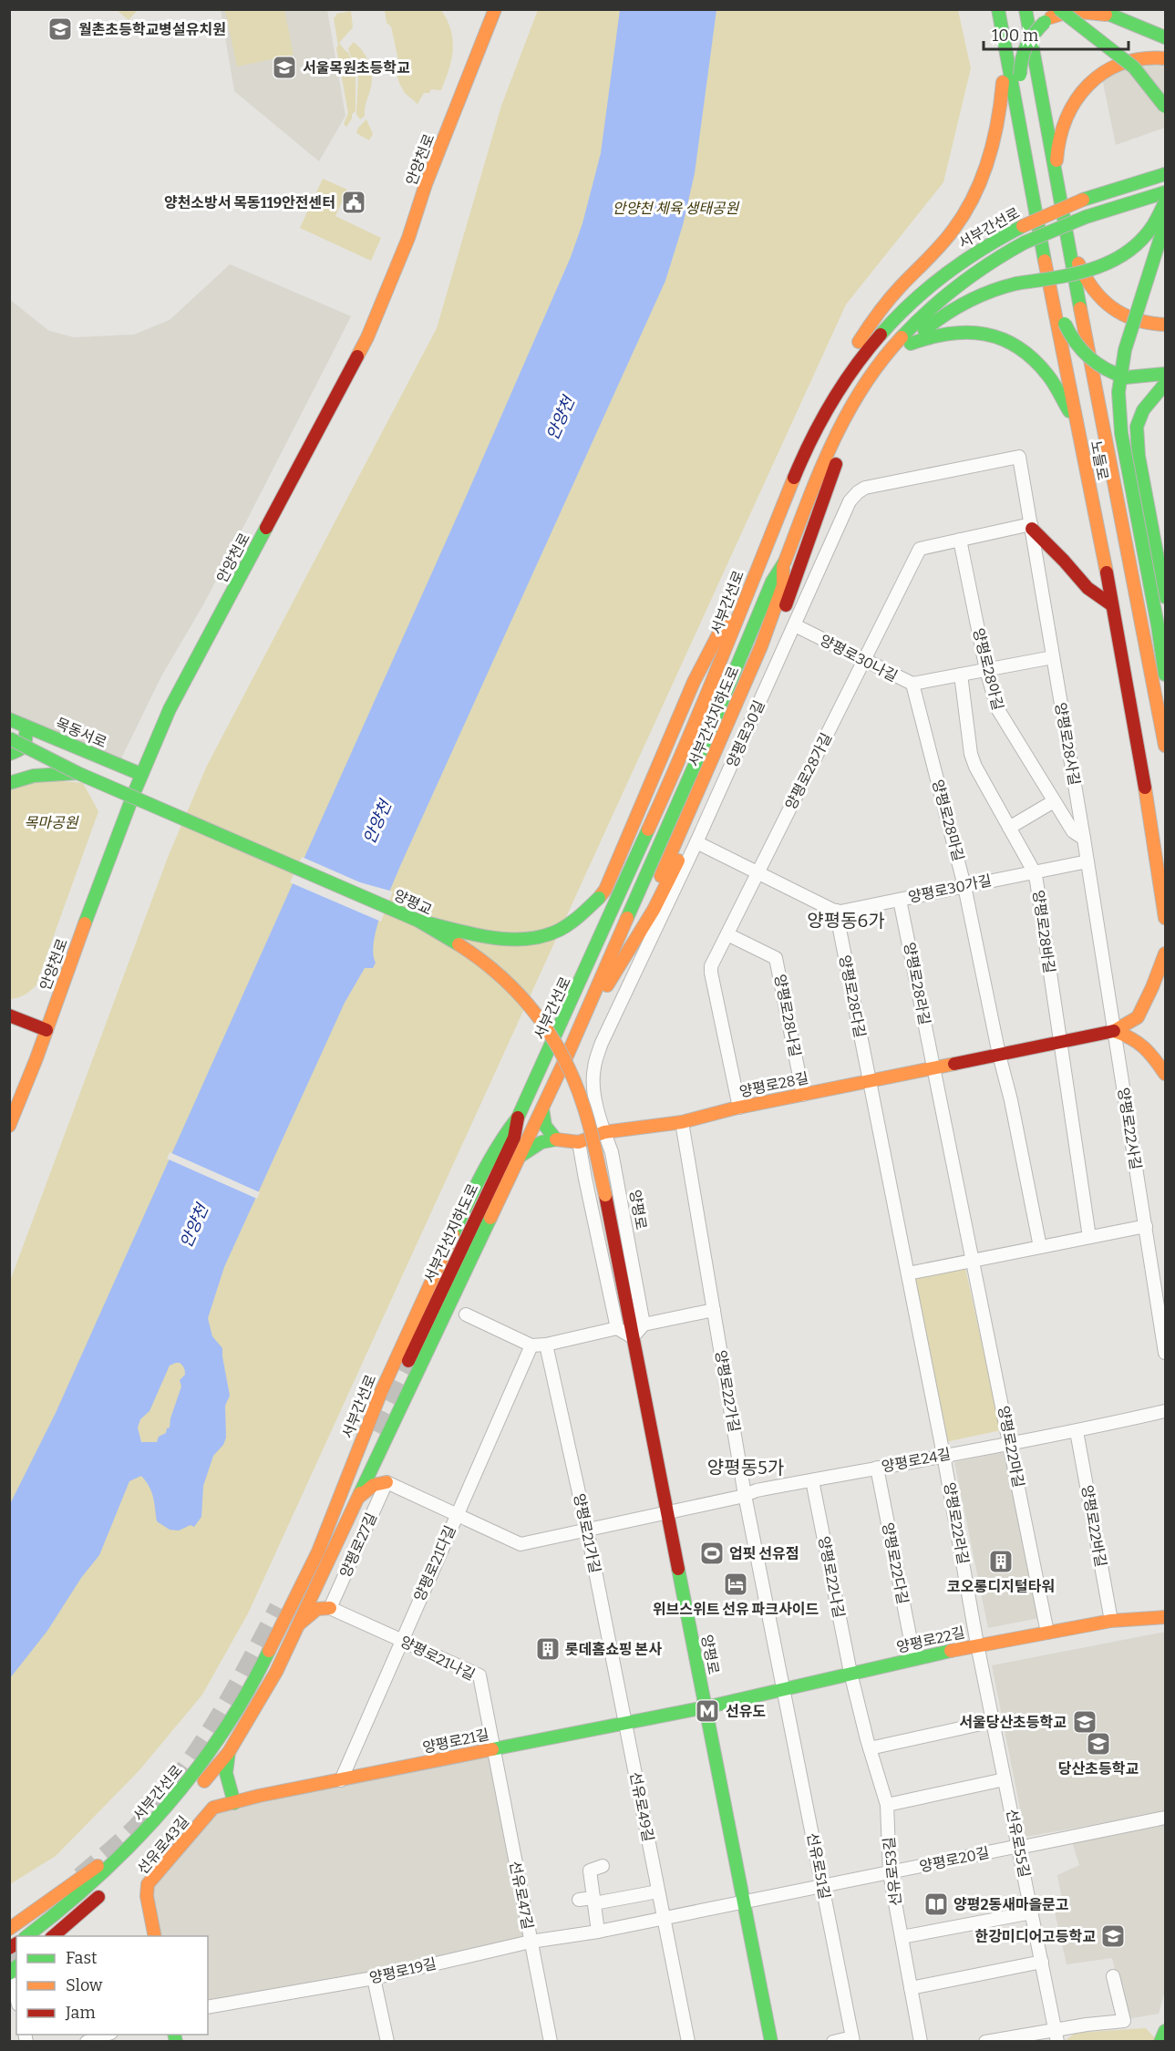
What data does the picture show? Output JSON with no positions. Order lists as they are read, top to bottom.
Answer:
{
  "streets": {
    "main road": [
      "안양천로",
      "서부간선로",
      "노들로",
      "서부간선지하도로",
      "목동서로",
      "양평교",
      "양평로28길",
      "양평로",
      "양평로22길",
      "양평로21길",
      "선유로43길"
    ],
    "street": [
      "양평로30나길",
      "양평로28아길",
      "양평로30길",
      "양평로28사길",
      "양평로28가길",
      "양평로28마길",
      "양평로30가길",
      "양평로28바길",
      "양평로28라길",
      "양평로28다길",
      "양평로28나길",
      "양평로22사길",
      "양평로22가길",
      "양평로22마길",
      "양평로24길",
      "양평로22라길",
      "양평로22바길",
      "양평로21가길",
      "양평로27길",
      "양평로21다길",
      "양평로22다길",
      "양평로22나길",
      "양평로21나길",
      "선유로49길",
      "선유로55길",
      "양평로20길",
      "선유로51길",
      "선유로53길",
      "선유로47길",
      "양평로19길"
    ]
  },
  "crossings": [
    ["안양천로", "목동서로"],
    ["서부간선로", "서부간선지하도로"],
    ["양평로30나길", "양평로28아길"],
    ["양평로30나길", "양평로30길"],
    ["양평로30나길", "양평로28사길"],
    ["양평로30나길", "양평로28가길"],
    ["양평로30나길", "양평로28마길"],
    ["양평로30나길", "양평로28바길"],
    ["양평로28아길", "양평로28사길"],
    ["양평로28아길", "양평로28가길"],
    ["양평로30길", "양평로28사길"],
    ["양평로30길", "양평로28길"],
    ["양평로30길", "양평로"],
    ["양평로28사길", "양평로28가길"],
    ["양평로28사길", "양평로30가길"],
    ["양평로28사길", "양평로28길"],
    ["양평로28사길", "양평로22사길"],
    ["양평로28가길", "양평로28나길"],
    ["양평로28가길", "양평로28길"],
    ["양평로28마길", "양평로30가길"],
    ["양평로28마길", "양평로28길"],
    ["양평로30가길", "양평로28바길"],
    ["양평로30가길", "양평로28라길"],
    ["양평로30가길", "양평로28다길"],
    ["양평교", "양평로"],
    ["양평로28바길", "양평로28길"],
    ["양평로28라길", "양평로28길"],
    ["양평로28라길", "양평로22마길"],
    ["양평로28다길", "양평로28길"],
    ["양평로28다길", "양평로22라길"],
    ["양평로28나길", "양평로28길"],
    ["양평로28길", "양평로22사길"],
    ["양평로28길", "양평로"],
    ["양평로28길", "양평로22가길"],
    ["양평로28길", "양평로22마길"],
    ["양평로28길", "양평로22라길"],
    ["양평로", "양평로24길"],
    ["양평로", "양평로22길"],
    ["양평로", "양평로21길"],
    ["양평로", "양평로20길"],
    ["양평로", "양평로19길"],
    ["양평로22가길", "양평로24길"],
    ["양평로22가길", "양평로22길"],
    ["양평로22가길", "선유로51길"],
    ["양평로22마길", "양평로24길"],
    ["양평로22마길", "양평로22길"],
    ["양평로24길", "양평로22라길"],
    ["양평로24길", "양평로22바길"],
    ["양평로24길", "양평로21가길"],
    ["양평로24길", "양평로27길"],
    ["양평로24길", "양평로21다길"],
    ["양평로24길", "양평로22다길"],
    ["양평로24길", "양평로22나길"],
    ["양평로22라길", "양평로22길"],
    ["양평로22라길", "선유로55길"],
    ["양평로22바길", "양평로22길"],
    ["양평로21가길", "양평로21길"],
    ["양평로21가길", "선유로49길"],
    ["양평로27길", "양평로21나길"],
    ["양평로21다길", "양평로21나길"],
    ["양평로21다길", "양평로21길"],
    ["양평로22다길", "양평로22길"],
    ["양평로22나길", "양평로22길"],
    ["양평로22나길", "선유로53길"],
    ["양평로22길", "양평로21길"],
    ["양평로22길", "선유로55길"],
    ["양평로22길", "선유로51길"],
    ["양평로22길", "선유로53길"],
    ["양평로21나길", "양평로21길"],
    ["양평로21나길", "선유로47길"],
    ["양평로21길", "선유로49길"],
    ["양평로21길", "선유로43길"],
    ["양평로21길", "선유로47길"],
    ["선유로49길", "양평로19길"],
    ["선유로55길", "양평로20길"],
    ["양평로20길", "선유로51길"],
    ["양평로20길", "선유로53길"],
    ["양평로20길", "양평로19길"],
    ["선유로47길", "양평로19길"]
  ],
  "districts": ["양평동6가", "양평동5가"],
  "water": ["안양천"],
  "parks": ["안양천 체육 생태공원", "목마공원"],
  "places": {
    "school or university": [
      "월촌초등학교병설유치원",
      "서울목원초등학교",
      "서울당산초등학교",
      "당산초등학교",
      "한강미디어고등학교"
    ],
    "public building": ["양천소방서 목동119안전센터"],
    "sports": ["업핏 선유점"],
    "building": ["코오롱디지털타워", "롯데홈쇼핑 본사"],
    "hotel": ["위브스위트 선유 파크사이드"],
    "metro station": ["선유도"],
    "library": ["양평2동새마을문고"]
  },
  "legend": ["Fast", "Slow", "Jam"],
  "scale_bar": "100 m"
}
